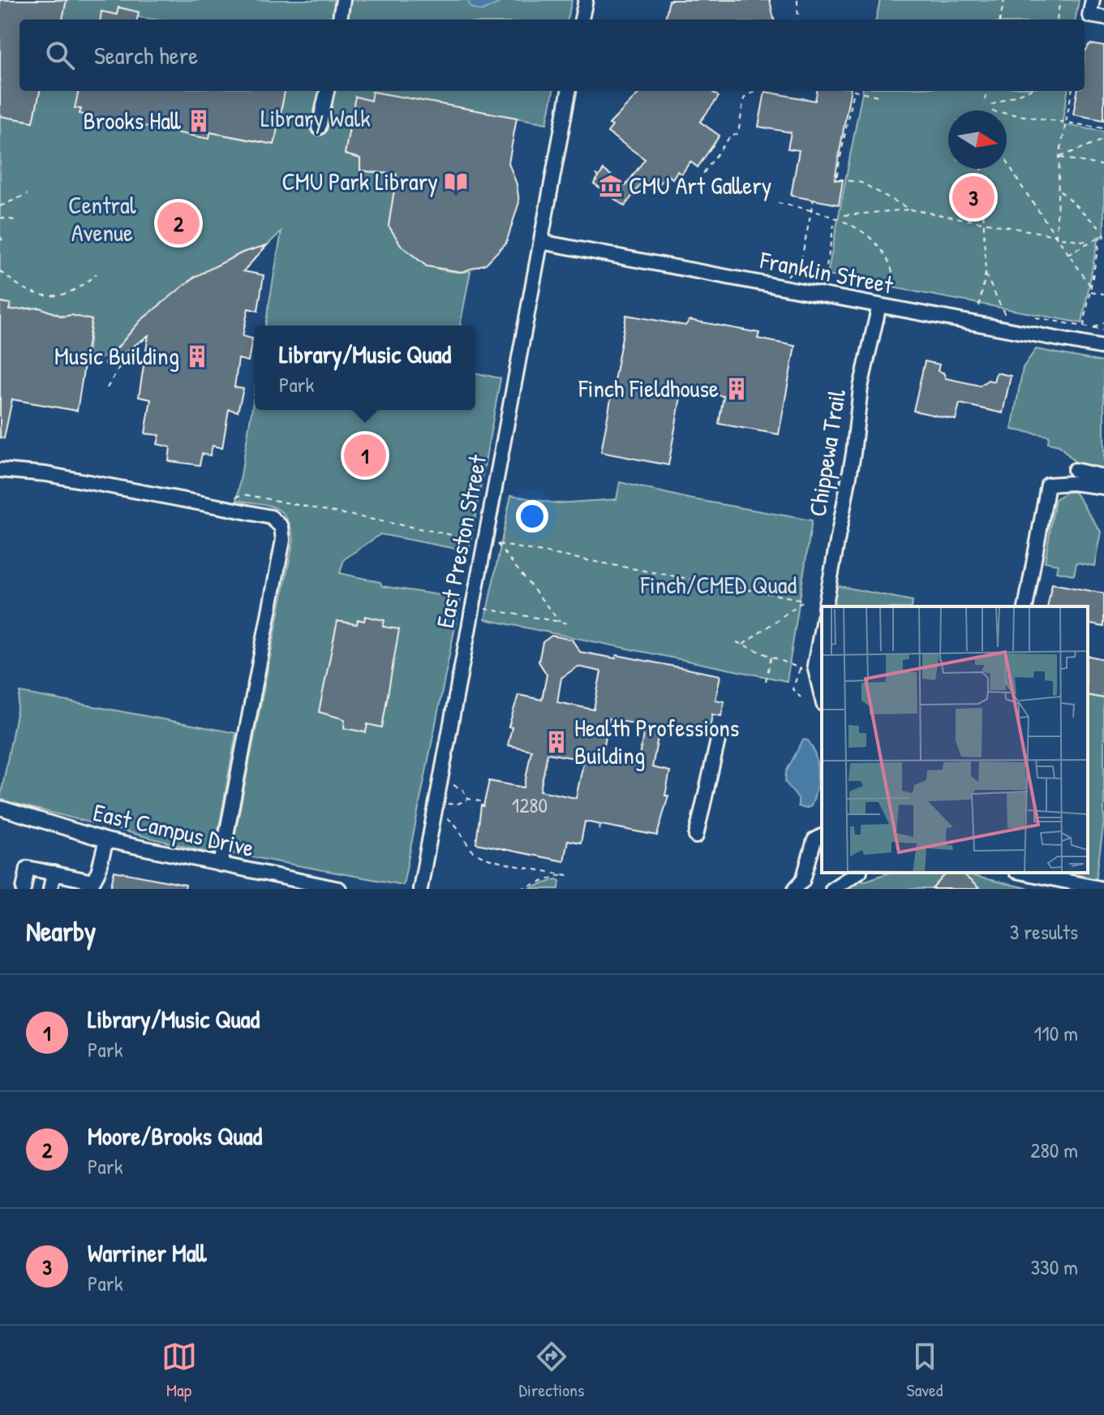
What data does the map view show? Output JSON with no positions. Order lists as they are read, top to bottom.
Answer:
{
  "streets": {
    "street": [
      "Franklin Street",
      "Chippewa Trail",
      "East Preston Street",
      "East Campus Drive"
    ]
  },
  "crossings": [
    ["Franklin Street", "Chippewa Trail"],
    ["Franklin Street", "East Preston Street"]
  ],
  "parks": ["Library Walk", "Central Avenue", "Finch/CMED Quad"],
  "places": {
    "building": [
      "Brooks Hall",
      "Music Building",
      "Finch Fieldhouse",
      "Health Professions Building"
    ],
    "library": ["CMU Park Library"],
    "museum": ["CMU Art Gallery"]
  },
  "house_numbers": ["1280"],
  "north": "right",
  "page": {
    "search": "Search here",
    "pins": ["3", "2", "1"],
    "popup": ["Library/Music Quad", "Park"],
    "heading": ["Nearby", "3 results"],
    "list": [
      {
        "mark": "1",
        "name": "Library/Music Quad",
        "note": "Park",
        "value": "110 m"
      },
      {
        "mark": "2",
        "name": "Moore/Brooks Quad",
        "note": "Park",
        "value": "280 m"
      },
      {
        "mark": "3",
        "name": "Warriner Mall",
        "note": "Park",
        "value": "330 m"
      }
    ],
    "nav": ["Map", "Directions", "Saved"]
  }
}
